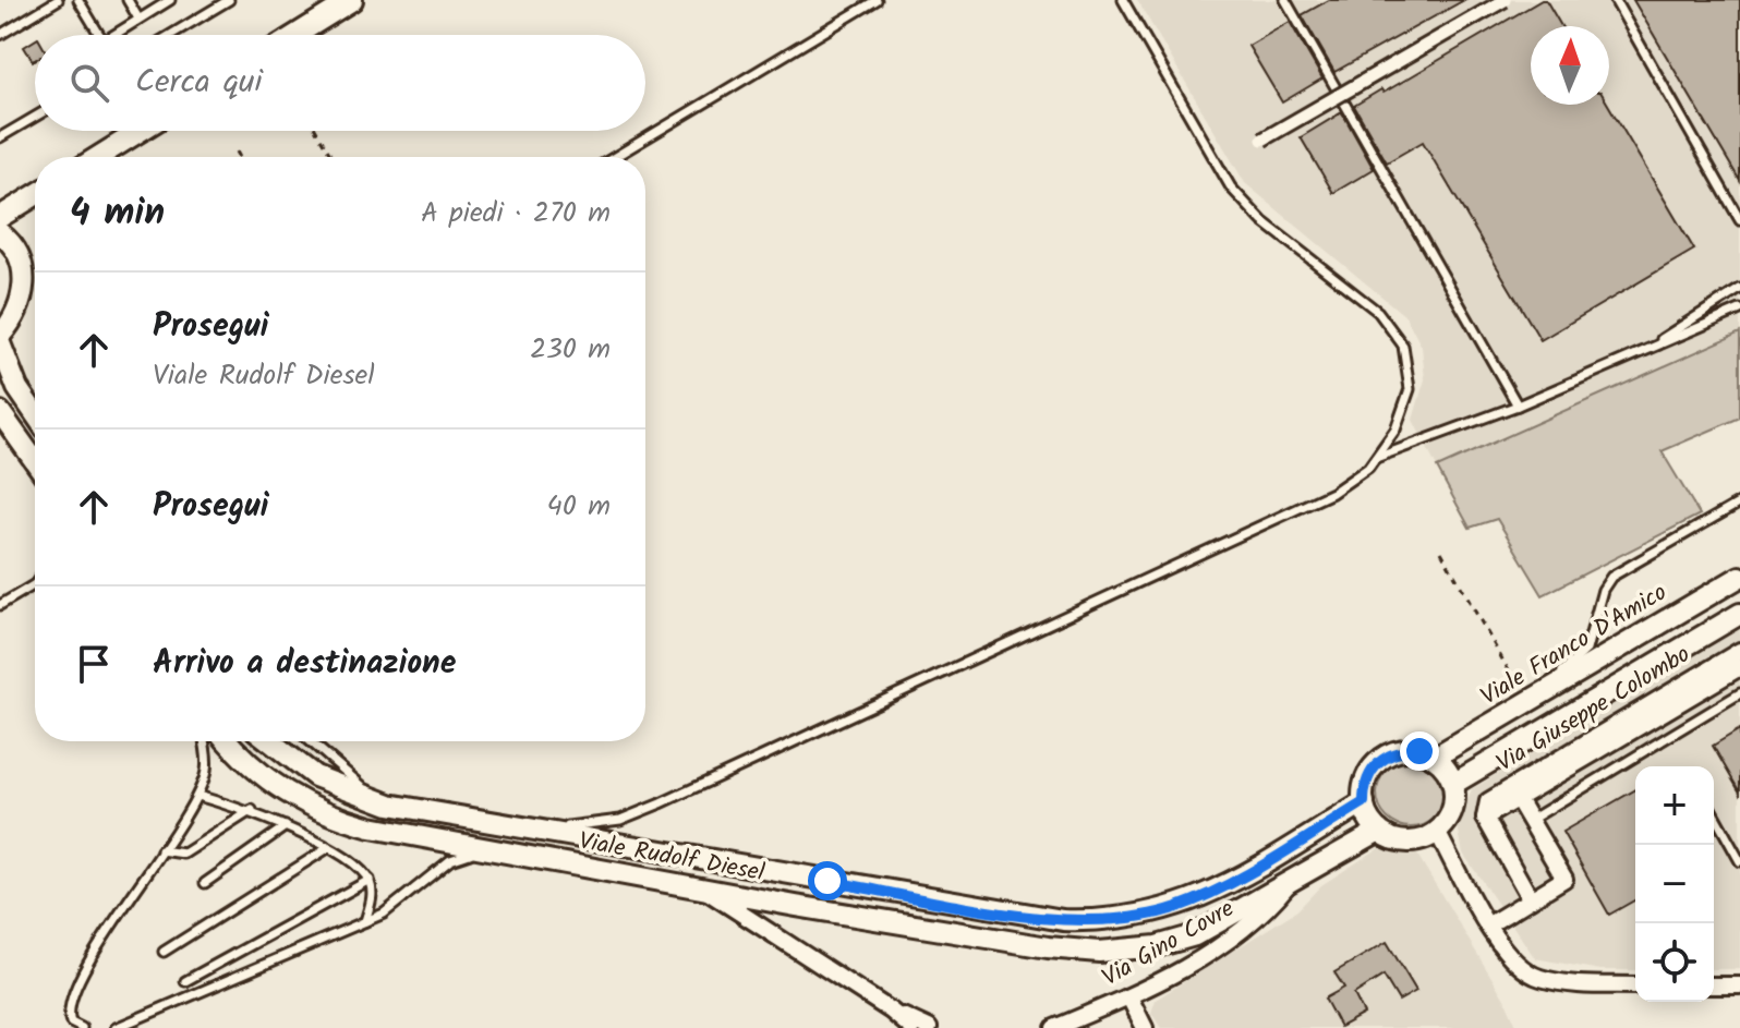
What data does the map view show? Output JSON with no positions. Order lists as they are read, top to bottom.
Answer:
{
  "streets": {
    "street": [
      "Viale Franco D'Amico",
      "Via Giuseppe Colombo",
      "Viale Rudolf Diesel",
      "Via Gino Covre"
    ]
  },
  "crossings": [
    ["Viale Franco D'Amico", "Viale Rudolf Diesel"],
    ["Viale Rudolf Diesel", "Via Gino Covre"]
  ],
  "north": "top",
  "page": {
    "search": "Cerca qui",
    "heading": ["4 min", "A piedi · 270 m"],
    "list": [
      ["Prosegui", "Viale Rudolf Diesel", "230 m"],
      ["Prosegui", "40 m"],
      "Arrivo a destinazione"
    ],
    "map_buttons": ["+", "−"]
  }
}
